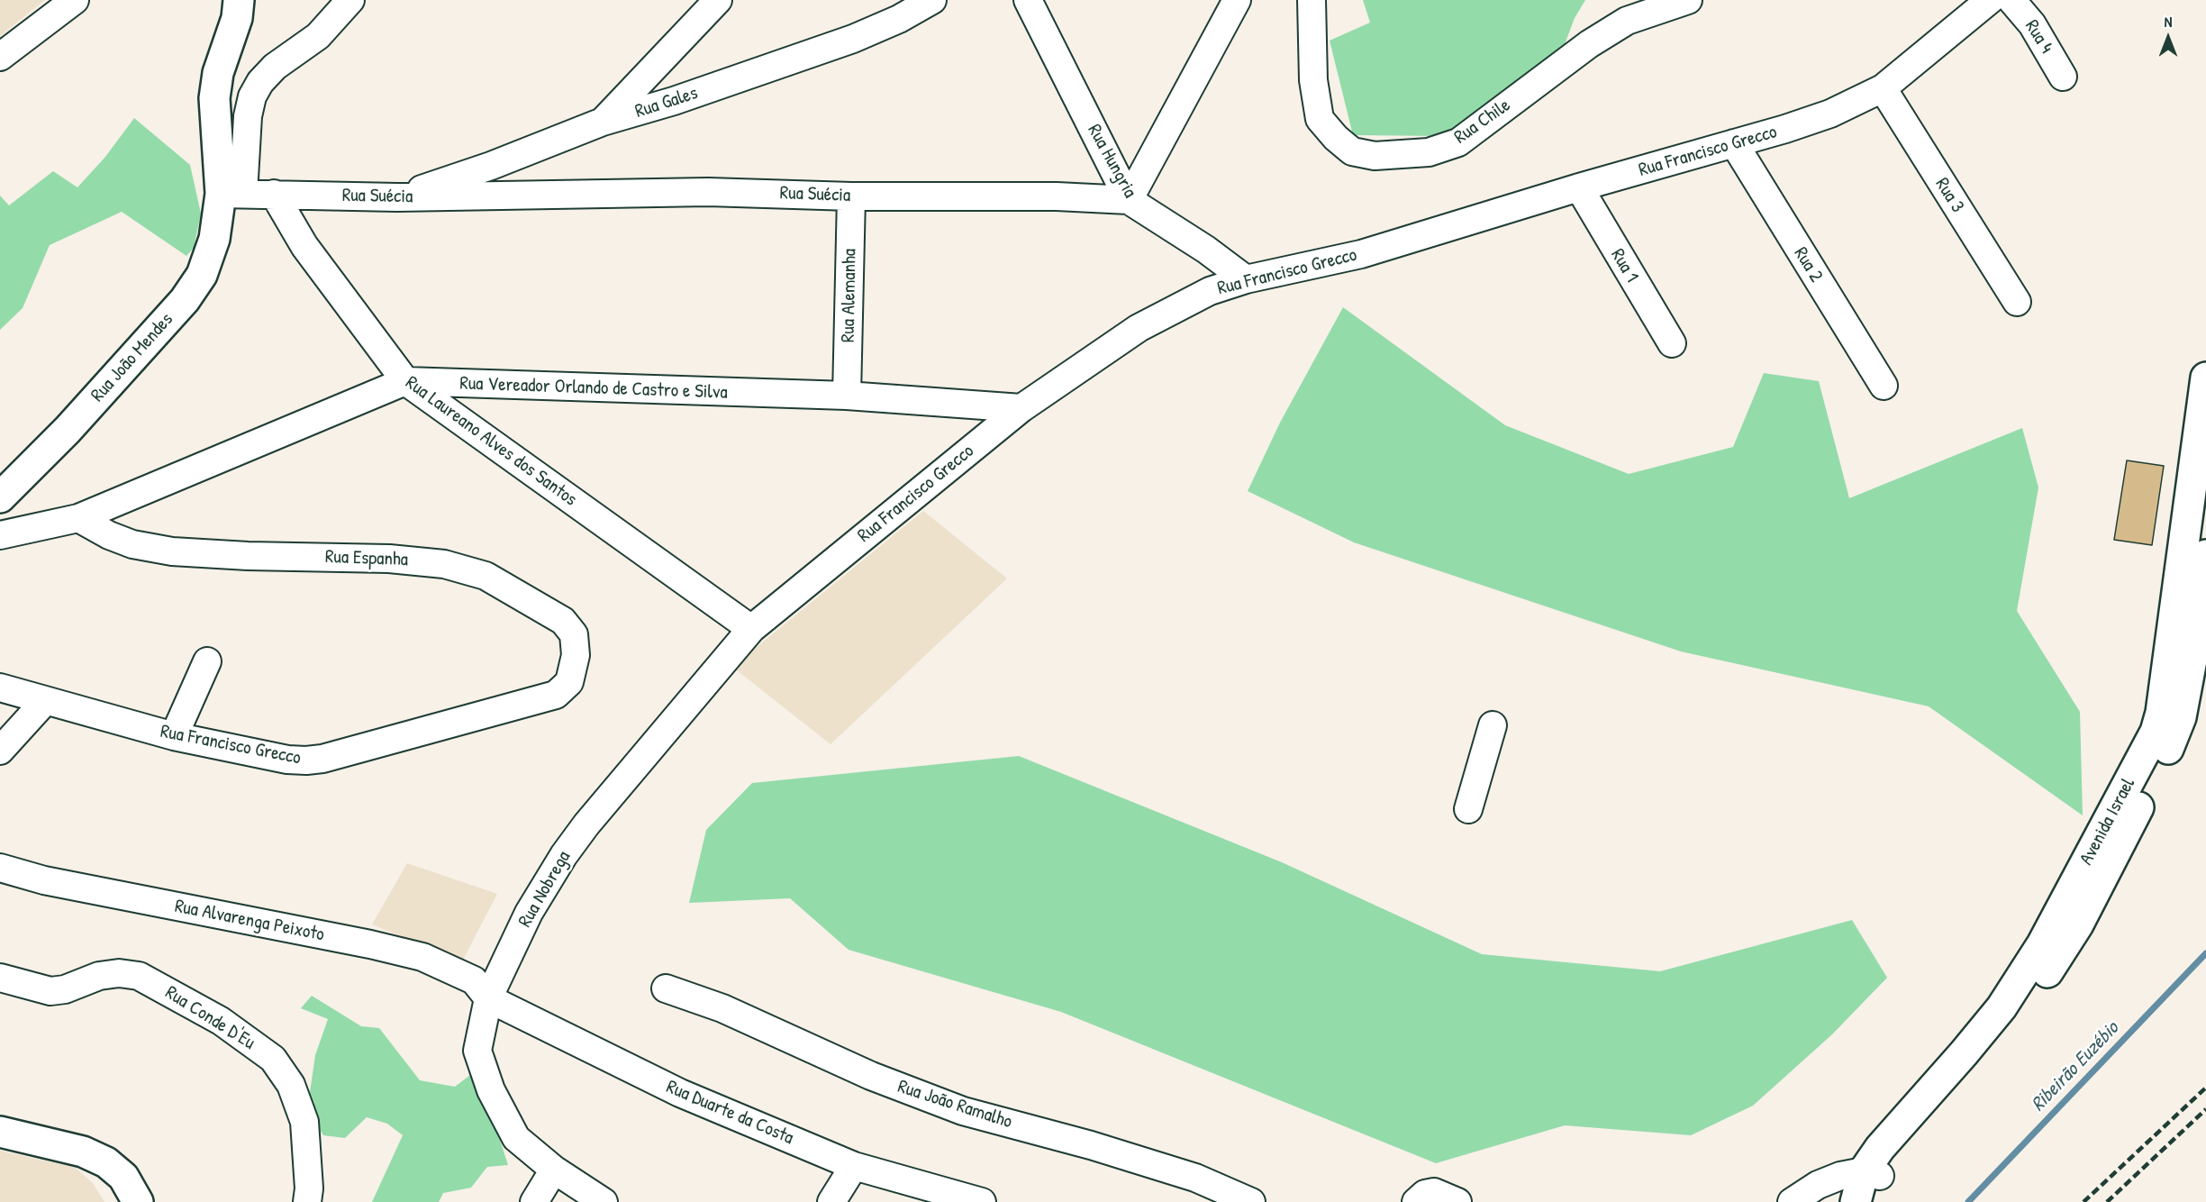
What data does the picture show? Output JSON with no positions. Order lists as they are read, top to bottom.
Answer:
{
  "streets": {
    "main road": ["Rua João Mendes", "Avenida Israel"],
    "street": [
      "Rua 4",
      "Rua Gales",
      "Rua Chile",
      "Rua Francisco Grecco",
      "Rua Hungria",
      "Rua Suécia",
      "Rua 3",
      "Rua 2",
      "Rua 1",
      "Rua Alemanha",
      "Rua Vereador Orlando de Castro e Silva",
      "Rua Laureano Alves dos Santos",
      "Rua Espanha",
      "Rua Nobrega",
      "Rua Alvarenga Peixoto",
      "Rua Conde D'Eu",
      "Rua João Ramalho",
      "Rua Duarte da Costa"
    ]
  },
  "crossings": [
    ["Rua Gales", "Rua Suécia"],
    ["Rua Francisco Grecco", "Rua Hungria"],
    ["Rua Francisco Grecco", "Rua 3"],
    ["Rua Francisco Grecco", "Rua 2"],
    ["Rua Francisco Grecco", "Rua 1"],
    ["Rua Francisco Grecco", "Rua Vereador Orlando de Castro e Silva"],
    ["Rua Francisco Grecco", "Rua Laureano Alves dos Santos"],
    ["Rua Francisco Grecco", "Rua Espanha"],
    ["Rua Francisco Grecco", "Rua Nobrega"],
    ["Rua Hungria", "Rua Suécia"],
    ["Rua Suécia", "Rua Alemanha"],
    ["Rua Suécia", "Rua Laureano Alves dos Santos"],
    ["Rua Alemanha", "Rua Vereador Orlando de Castro e Silva"],
    ["Rua Vereador Orlando de Castro e Silva", "Rua Laureano Alves dos Santos"],
    ["Rua Vereador Orlando de Castro e Silva", "Rua Espanha"],
    ["Rua Nobrega", "Rua Alvarenga Peixoto"],
    ["Rua Nobrega", "Rua Duarte da Costa"],
    ["Rua Alvarenga Peixoto", "Rua Duarte da Costa"]
  ],
  "water": ["Ribeirão Euzébio"],
  "north": "top"
}
